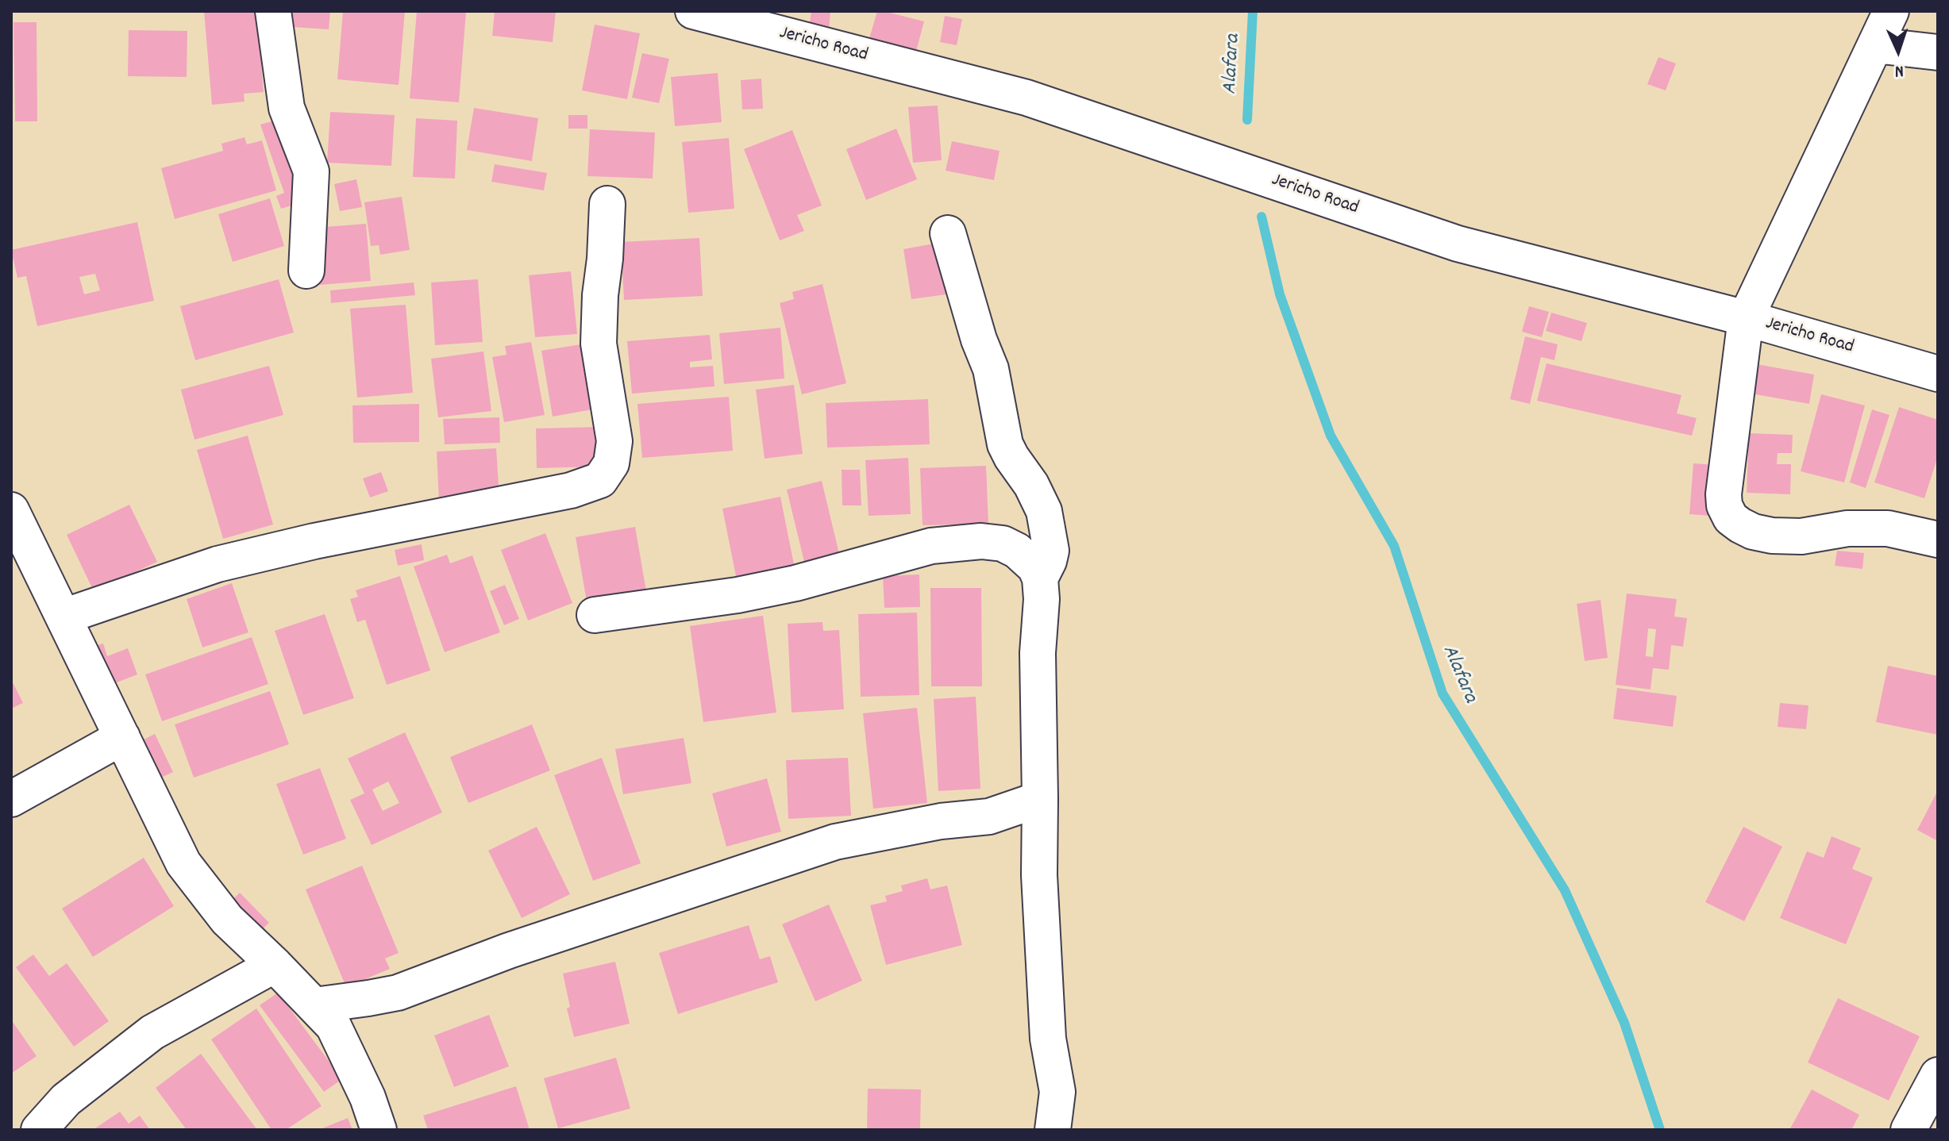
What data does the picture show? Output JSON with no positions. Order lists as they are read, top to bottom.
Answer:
{
  "streets": {
    "street": ["Jericho Road"]
  },
  "water": ["Alafara"],
  "north": "bottom"
}
